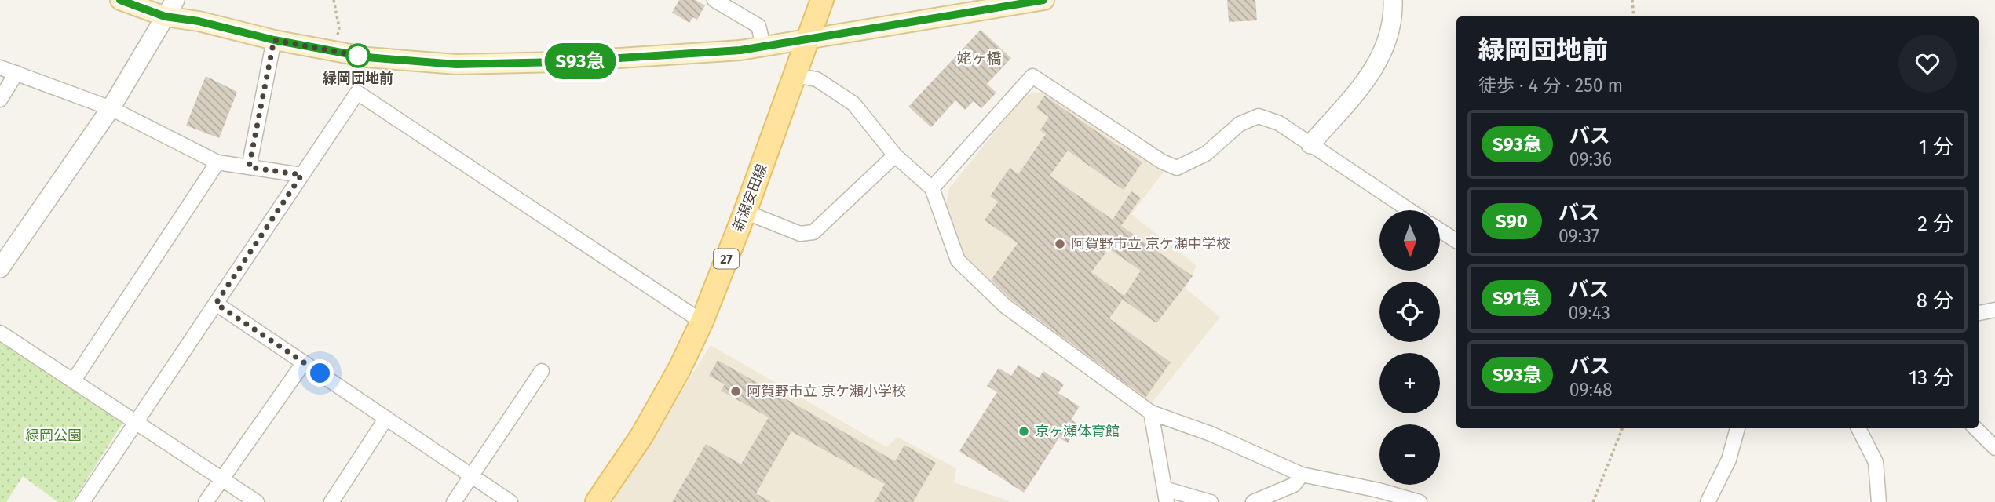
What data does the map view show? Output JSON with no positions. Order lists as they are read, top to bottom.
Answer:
{
  "streets": {
    "main road": ["新潟安田線", "27"]
  },
  "districts": ["姥ヶ橋"],
  "parks": ["緑岡公園"],
  "places": [
    "緑岡団地前",
    "阿賀野市立 京ケ瀬中学校",
    "阿賀野市立 京ケ瀬小学校",
    "京ヶ瀬体育館"
  ],
  "lines": ["bus line S93急"],
  "north": "bottom",
  "page": {
    "on_map": "S93急",
    "heading": ["緑岡団地前", "徒歩 · 4 分 · 250 m"],
    "list": [
      {
        "mark": "S93急",
        "name": "バス",
        "note": "09:36",
        "value": "1 分"
      },
      {
        "mark": "S90",
        "name": "バス",
        "note": "09:37",
        "value": "2 分"
      },
      {
        "mark": "S91急",
        "name": "バス",
        "note": "09:43",
        "value": "8 分"
      },
      {
        "mark": "S93急",
        "name": "バス",
        "note": "09:48",
        "value": "13 分"
      }
    ],
    "map_buttons": ["+", "−"]
  }
}
